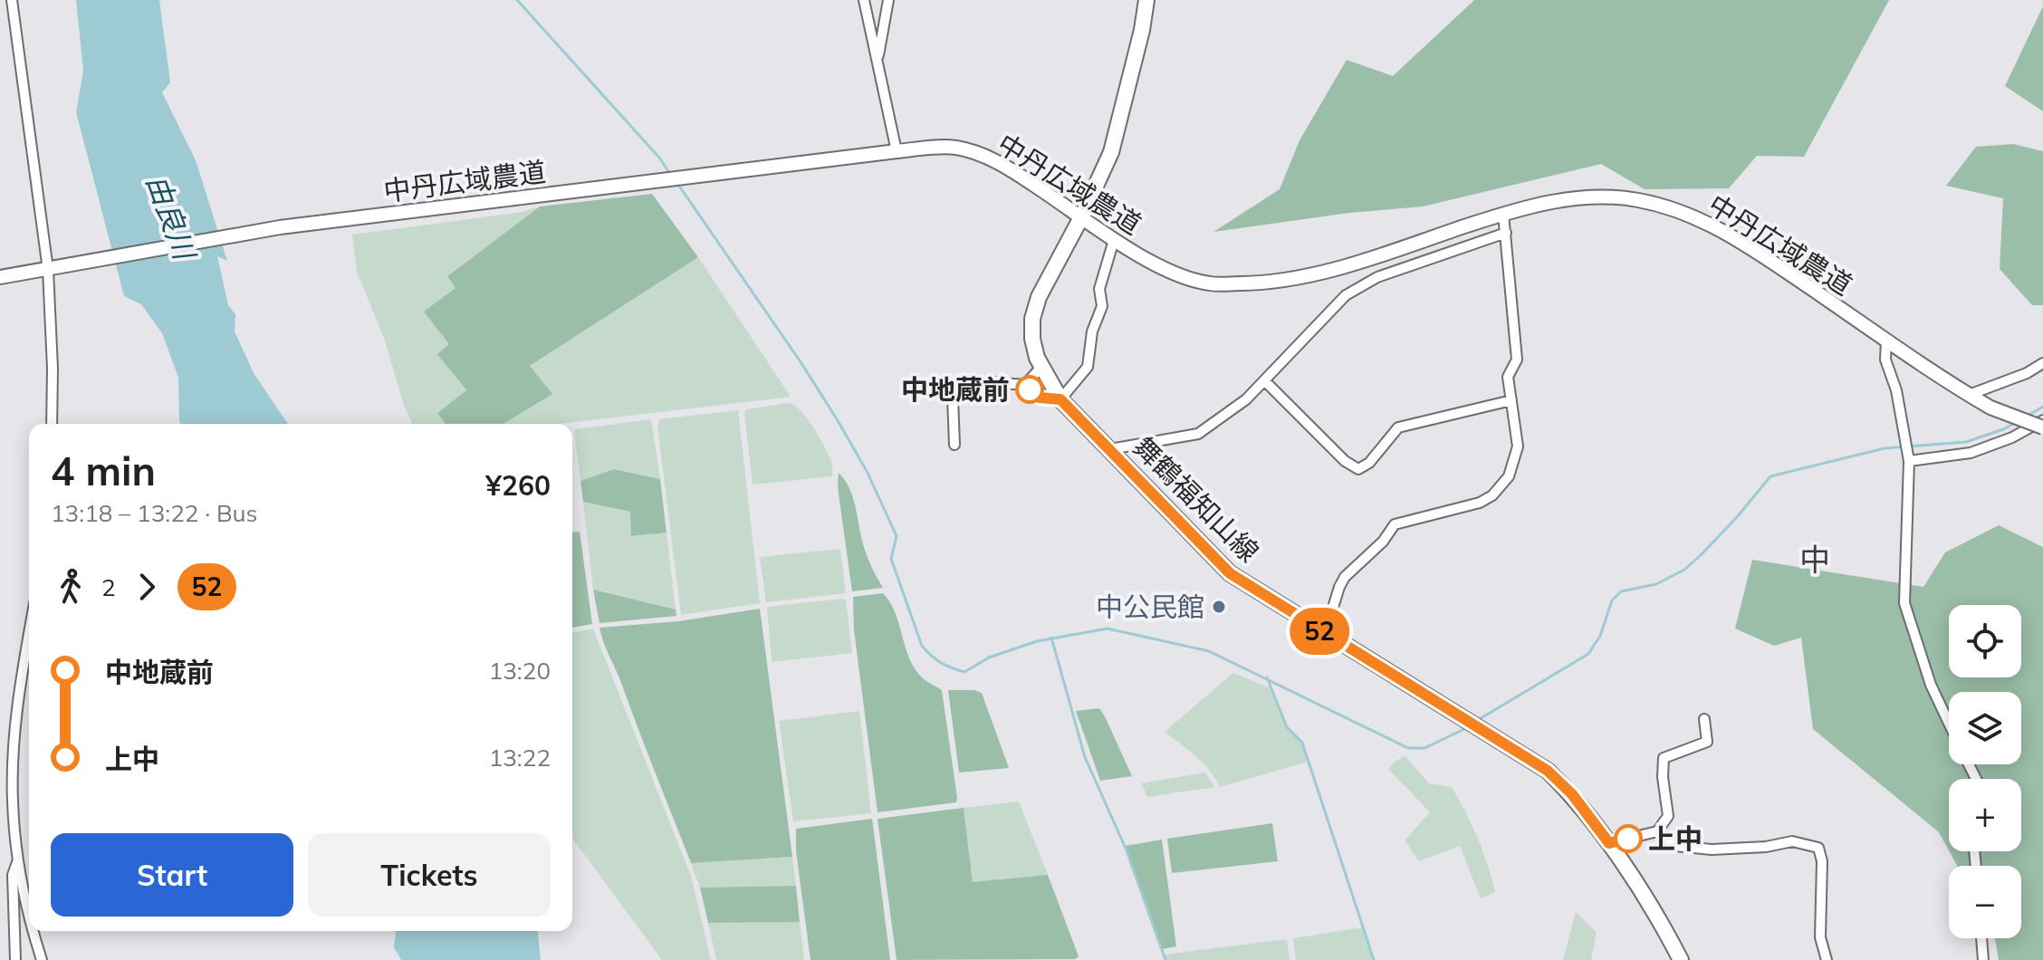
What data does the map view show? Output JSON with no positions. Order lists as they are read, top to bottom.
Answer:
{
  "streets": {
    "main road": ["舞鶴福知山線"],
    "street": ["中丹広域農道"]
  },
  "crossings": [
    ["中丹広域農道", "舞鶴福知山線"]
  ],
  "districts": ["中"],
  "water": ["由良川"],
  "places": ["中地蔵前", "中公民館", "上中"],
  "lines": ["bus line 52"],
  "page": {
    "on_map": "52",
    "heading": ["4 min", "13:18 – 13:22 · Bus", "¥260"],
    "legs": ["2", "52"],
    "map_buttons": ["+", "−"],
    "list": [
      {
        "name": "中地蔵前",
        "value": "13:20"
      },
      {
        "name": "上中",
        "value": "13:22"
      }
    ],
    "buttons": ["Start", "Tickets"]
  }
}
